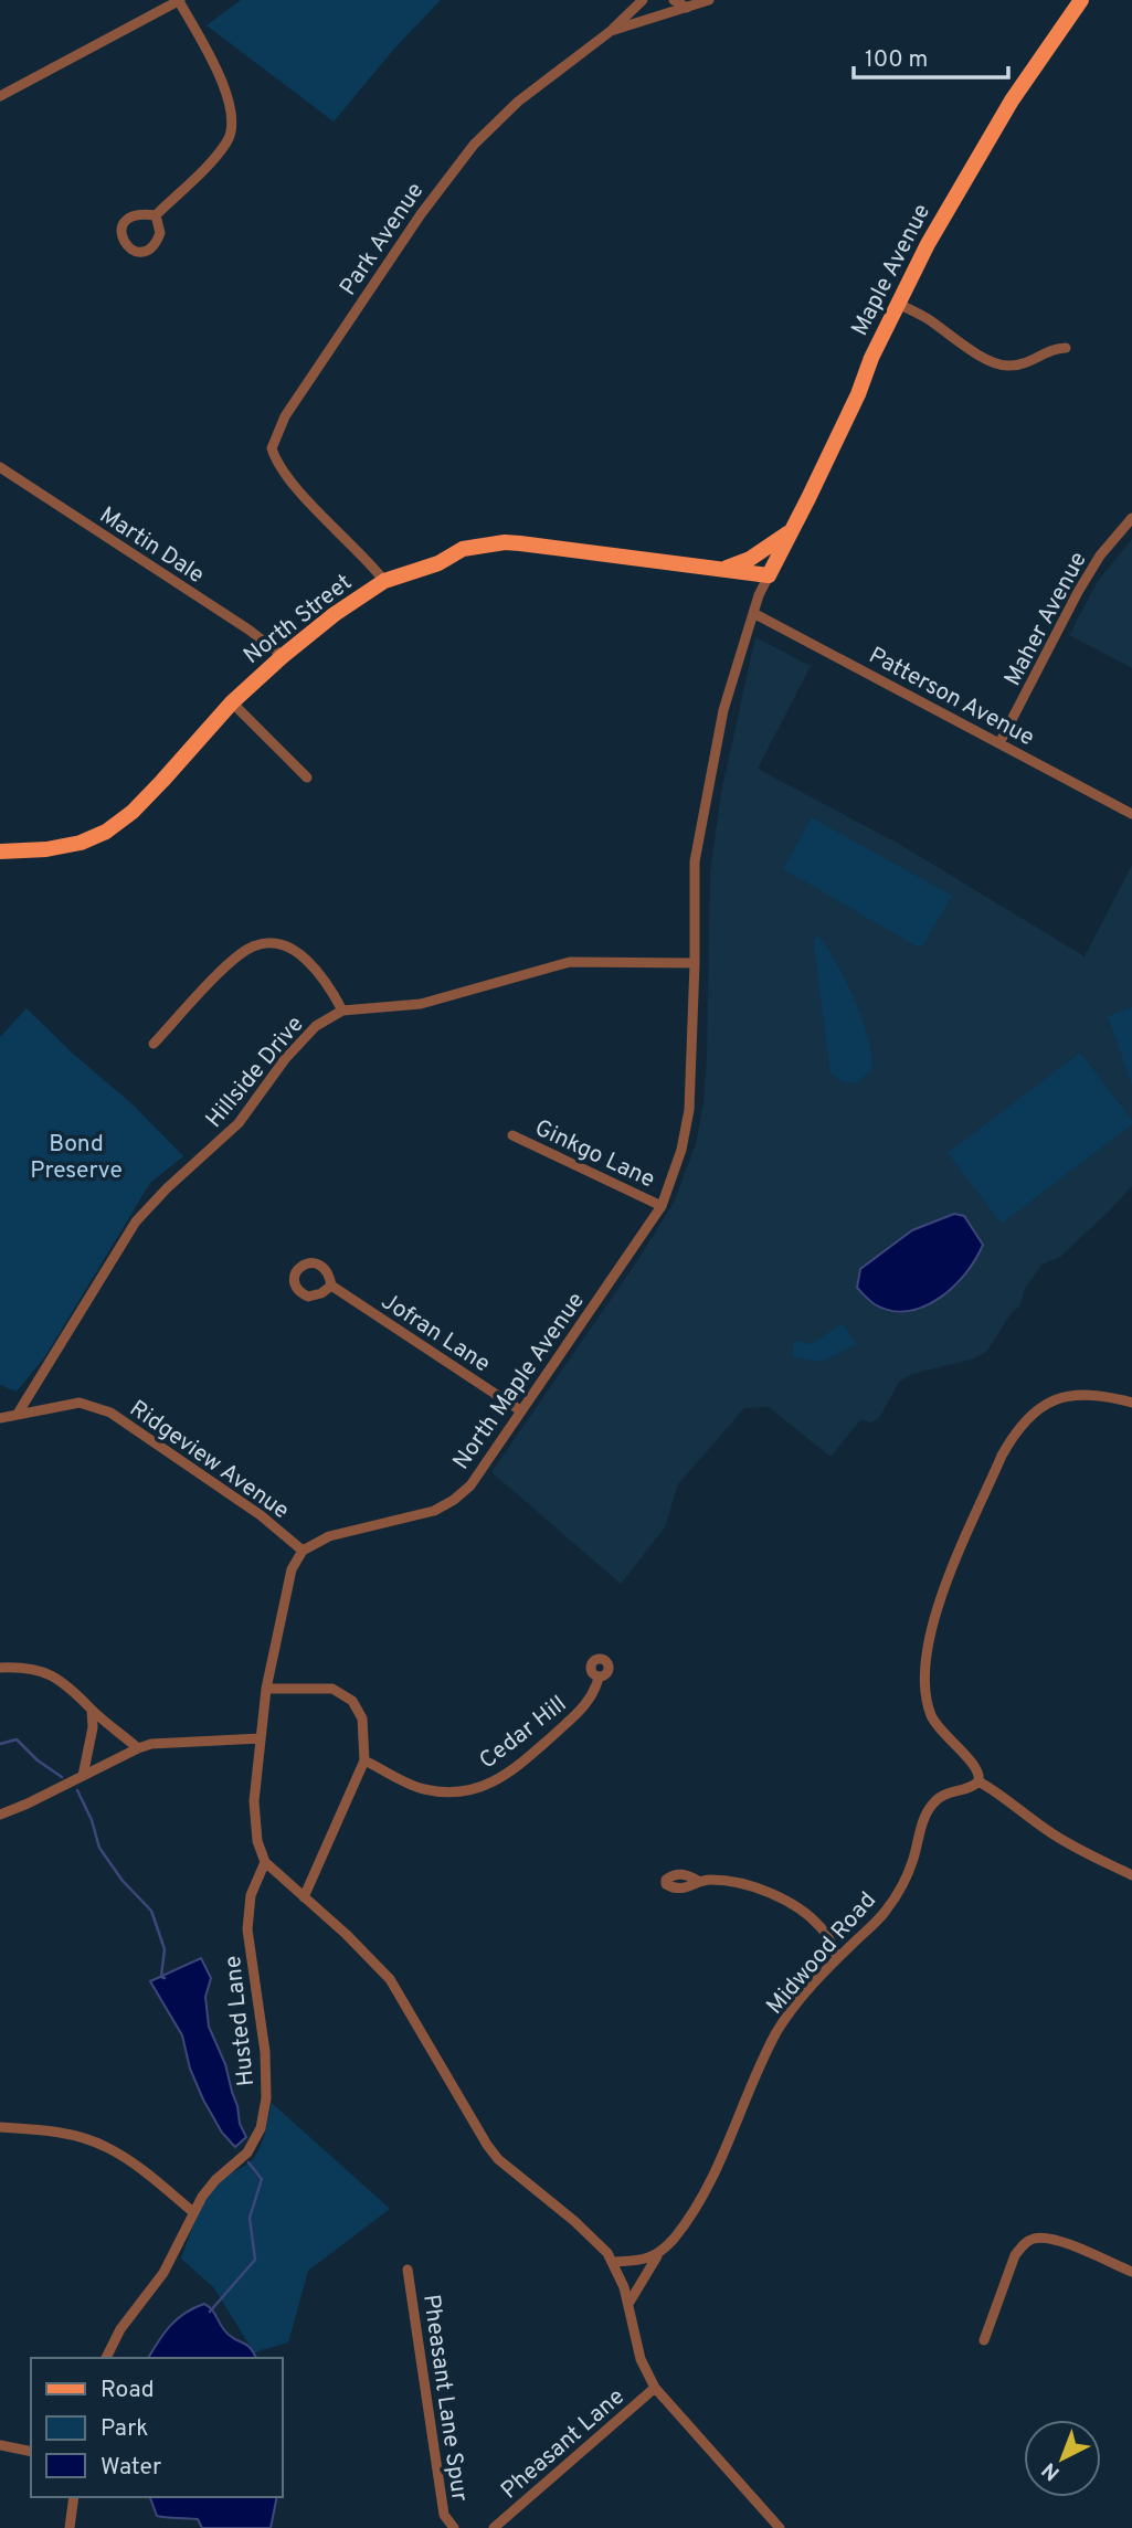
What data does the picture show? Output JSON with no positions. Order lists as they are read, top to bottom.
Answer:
{
  "streets": {
    "main road": ["Maple Avenue", "North Street"],
    "street": [
      "Park Avenue",
      "Martin Dale",
      "Maher Avenue",
      "Patterson Avenue",
      "Hillside Drive",
      "Ginkgo Lane",
      "Jofran Lane",
      "North Maple Avenue",
      "Ridgeview Avenue",
      "Cedar Hill",
      "Midwood Road",
      "Husted Lane",
      "Pheasant Lane Spur",
      "Pheasant Lane"
    ]
  },
  "crossings": [
    ["Park Avenue", "North Street"],
    ["Maple Avenue", "North Street"],
    ["Maple Avenue", "North Maple Avenue"],
    ["Martin Dale", "North Street"],
    ["North Street", "North Maple Avenue"],
    ["Maher Avenue", "Patterson Avenue"],
    ["Patterson Avenue", "North Maple Avenue"],
    ["Hillside Drive", "North Maple Avenue"],
    ["Hillside Drive", "Ridgeview Avenue"],
    ["Ginkgo Lane", "North Maple Avenue"],
    ["Jofran Lane", "North Maple Avenue"],
    ["North Maple Avenue", "Ridgeview Avenue"]
  ],
  "parks": ["Bond Preserve"],
  "legend": ["Road", "Park", "Water"],
  "scale_bar": "100 m",
  "north": "bottom left"
}
